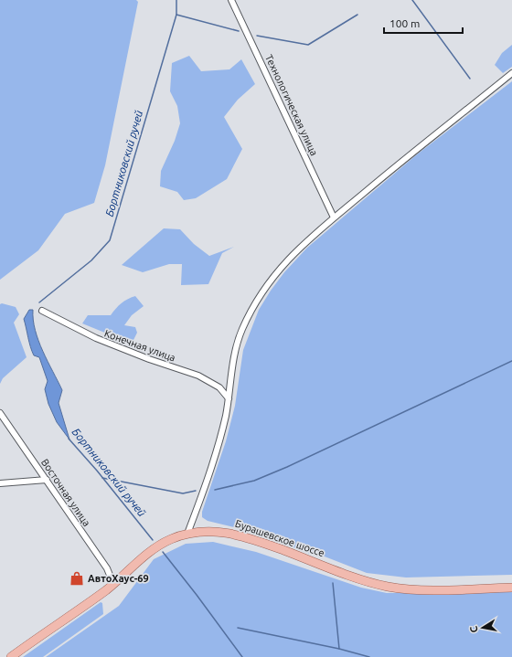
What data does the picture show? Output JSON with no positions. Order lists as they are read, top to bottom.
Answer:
{
  "streets": {
    "main road": ["Бурашевское шоссе"],
    "street": ["Технологическая улица", "Конечная улица", "Восточная улица"]
  },
  "crossings": [
    ["Восточная улица", "Бурашевское шоссе"]
  ],
  "water": ["Бортниковский ручей"],
  "places": {
    "shop": ["АвтоХаус-69"]
  },
  "scale_bar": "100 m",
  "north": "left"
}
